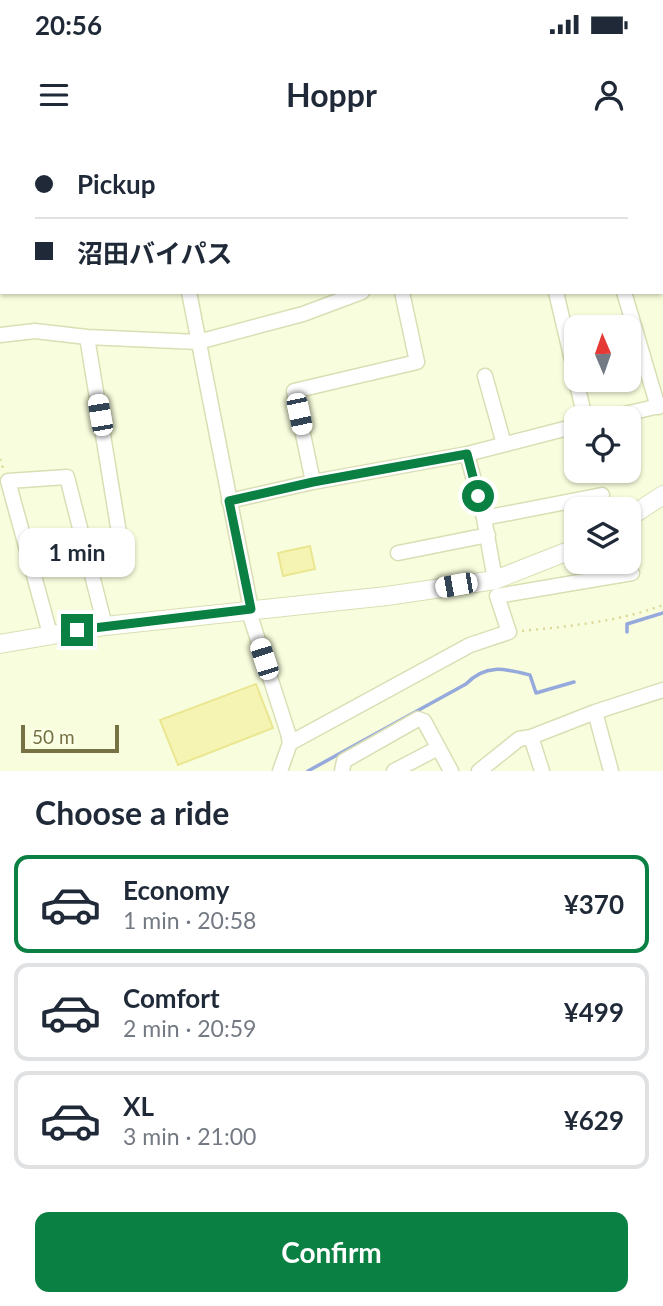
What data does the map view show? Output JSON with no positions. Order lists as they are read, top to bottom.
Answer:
{
  "scale_bar": "50 m",
  "north": "top",
  "page": {
    "status": "20:56",
    "header": "Hoppr",
    "banner": ["Pickup", "沼田バイパス"],
    "bubble": "1 min",
    "scale": "50 m",
    "heading": "Choose a ride",
    "list": [
      {
        "name": "Economy",
        "note": "1 min · 20:58",
        "value": "¥370"
      },
      {
        "name": "Comfort",
        "note": "2 min · 20:59",
        "value": "¥499"
      },
      {
        "name": "XL",
        "note": "3 min · 21:00",
        "value": "¥629"
      }
    ],
    "buttons": "Confirm"
  }
}
